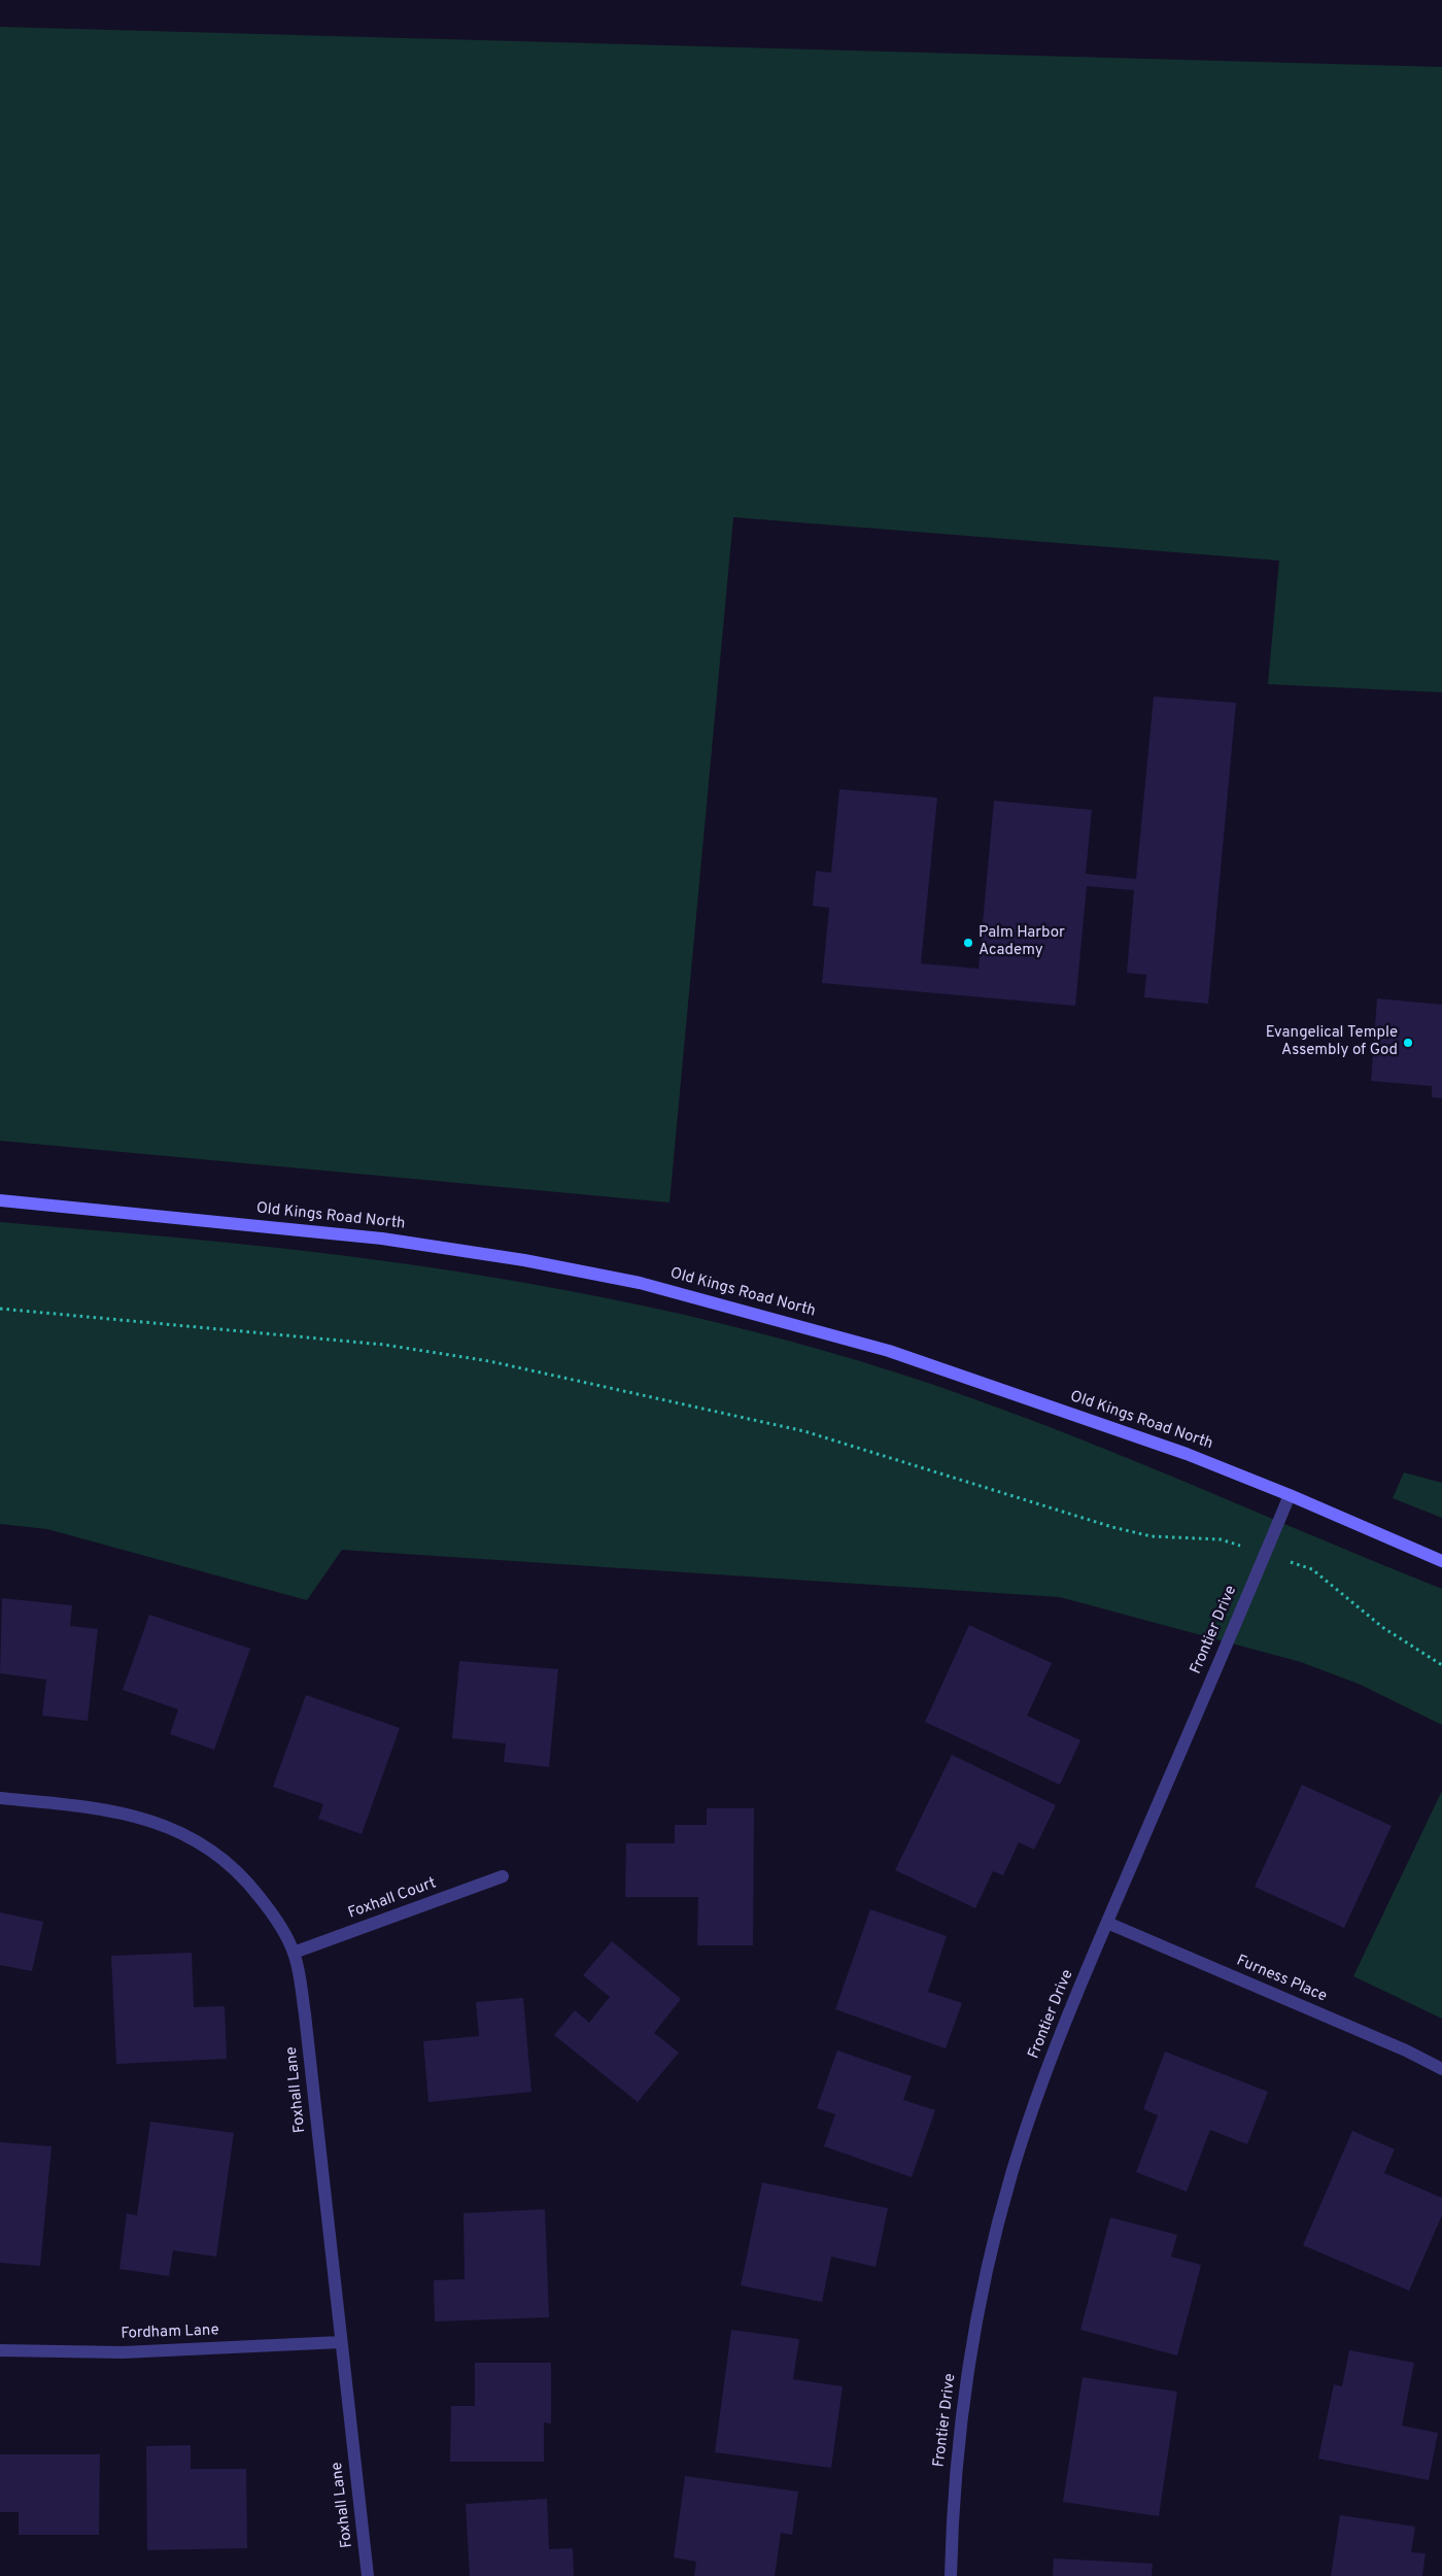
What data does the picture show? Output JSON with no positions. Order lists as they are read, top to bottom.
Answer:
{
  "streets": {
    "street": [
      "Old Kings Road North",
      "Frontier Drive",
      "Foxhall Court",
      "Furness Place",
      "Foxhall Lane",
      "Fordham Lane"
    ]
  },
  "crossings": [
    ["Old Kings Road North", "Frontier Drive"],
    ["Frontier Drive", "Furness Place"],
    ["Foxhall Court", "Foxhall Lane"],
    ["Foxhall Lane", "Fordham Lane"]
  ],
  "places": ["Palm Harbor Academy", "Evangelical Temple Assembly of God"]
}
